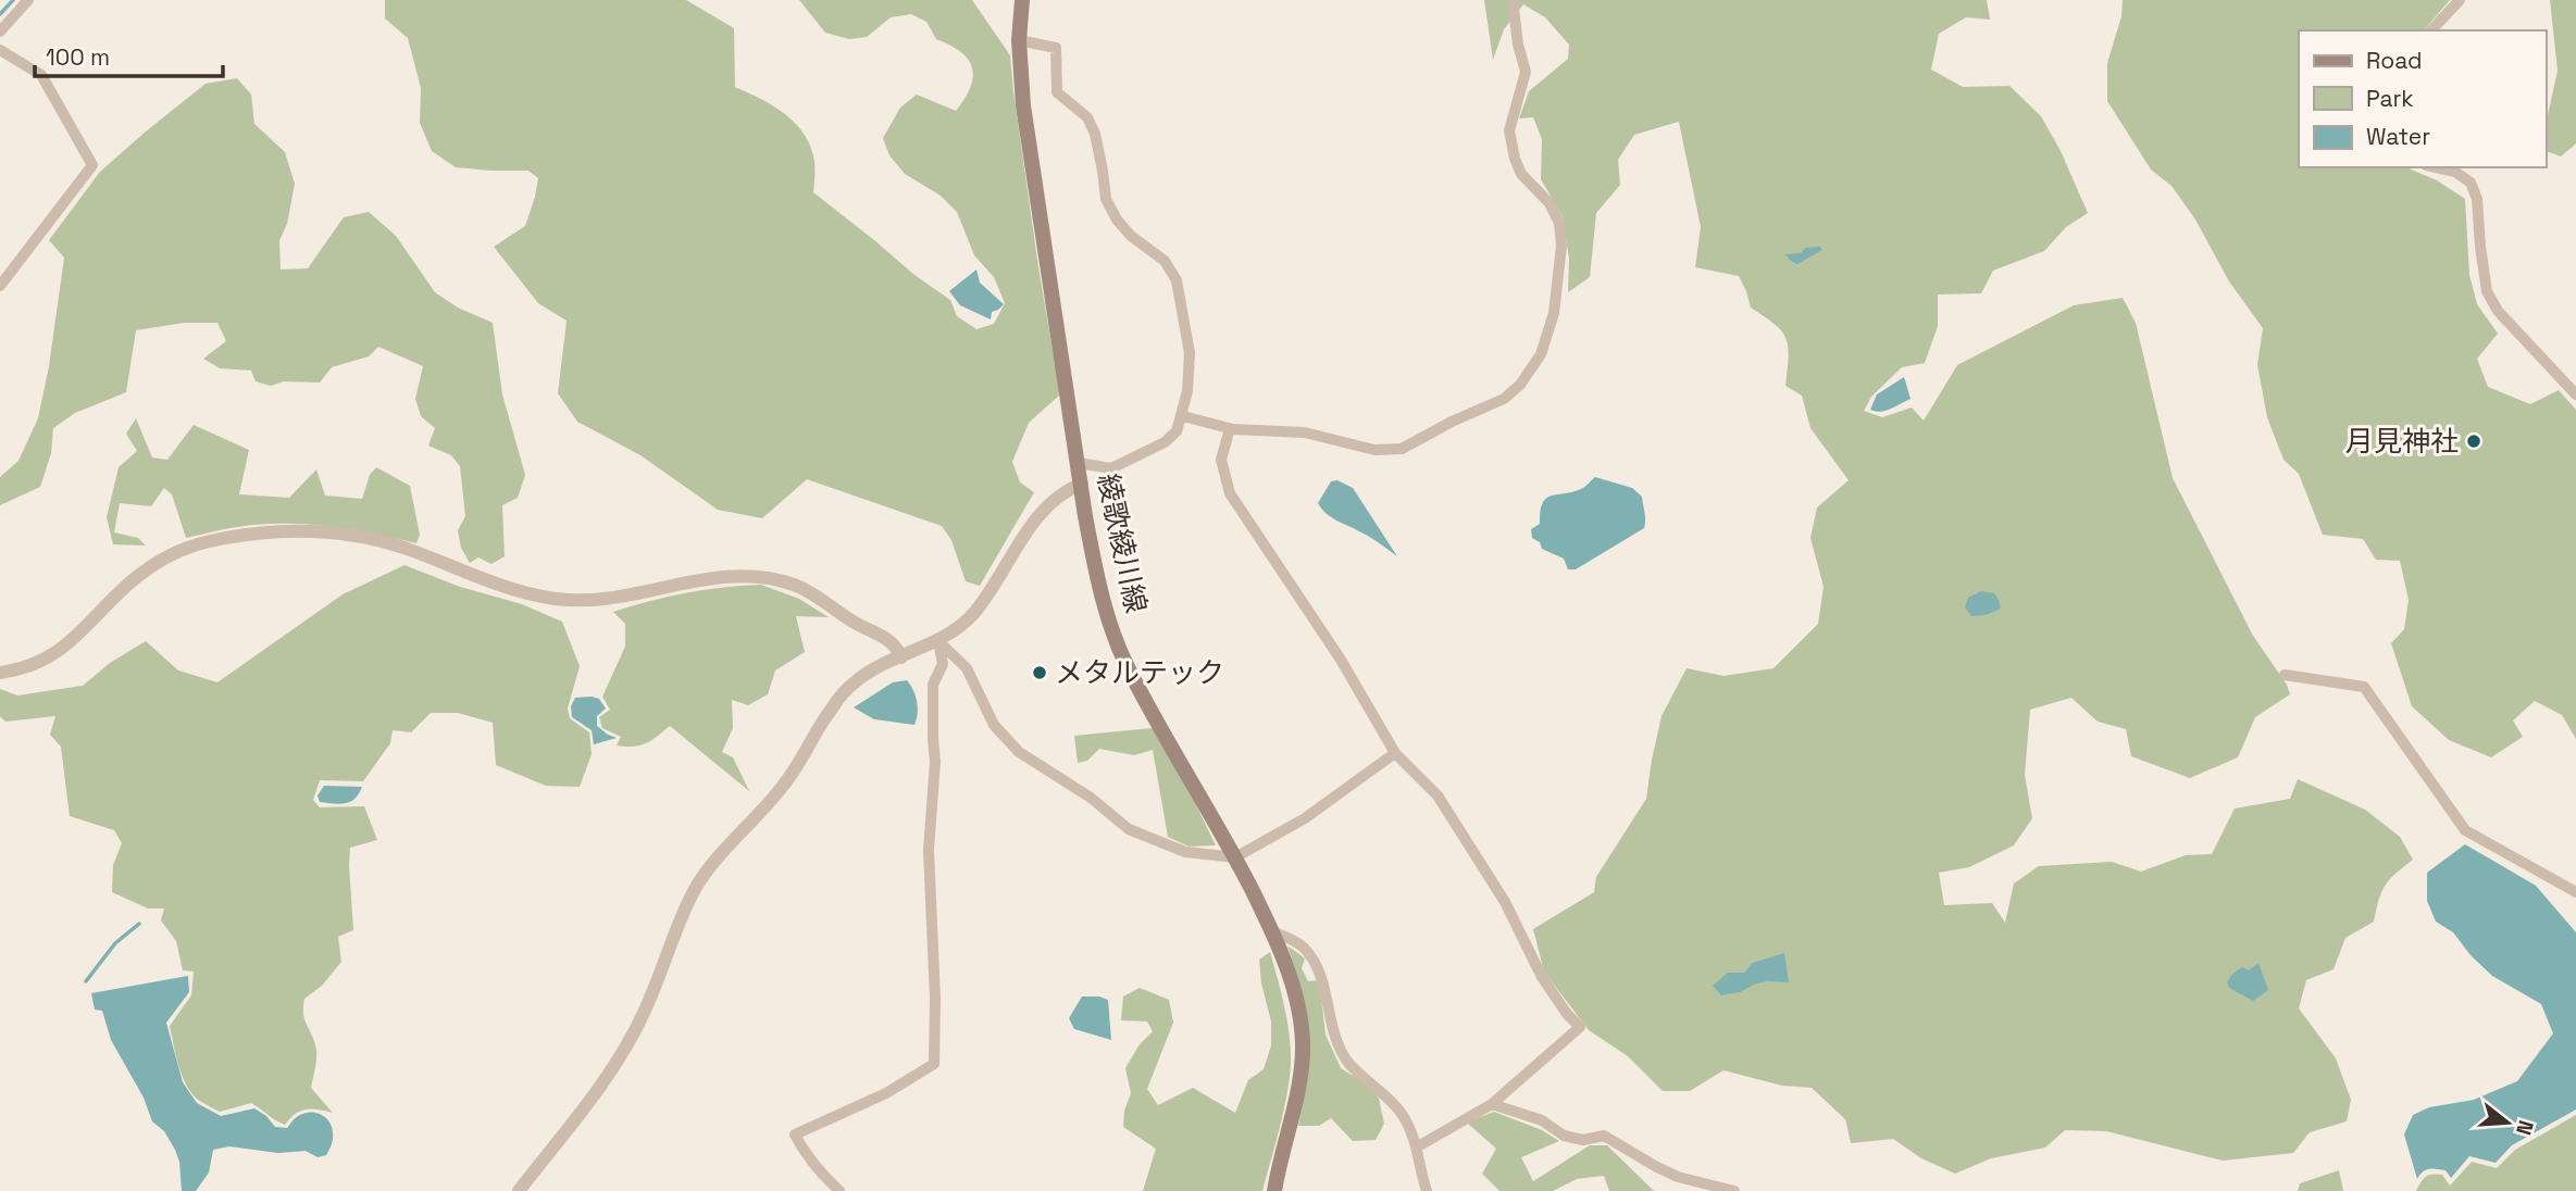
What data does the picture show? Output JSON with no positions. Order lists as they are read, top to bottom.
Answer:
{
  "streets": {
    "main road": ["綾歌綾川線"]
  },
  "places": ["月見神社", "メタルテック"],
  "legend": ["Road", "Park", "Water"],
  "scale_bar": "100 m",
  "north": "right"
}
